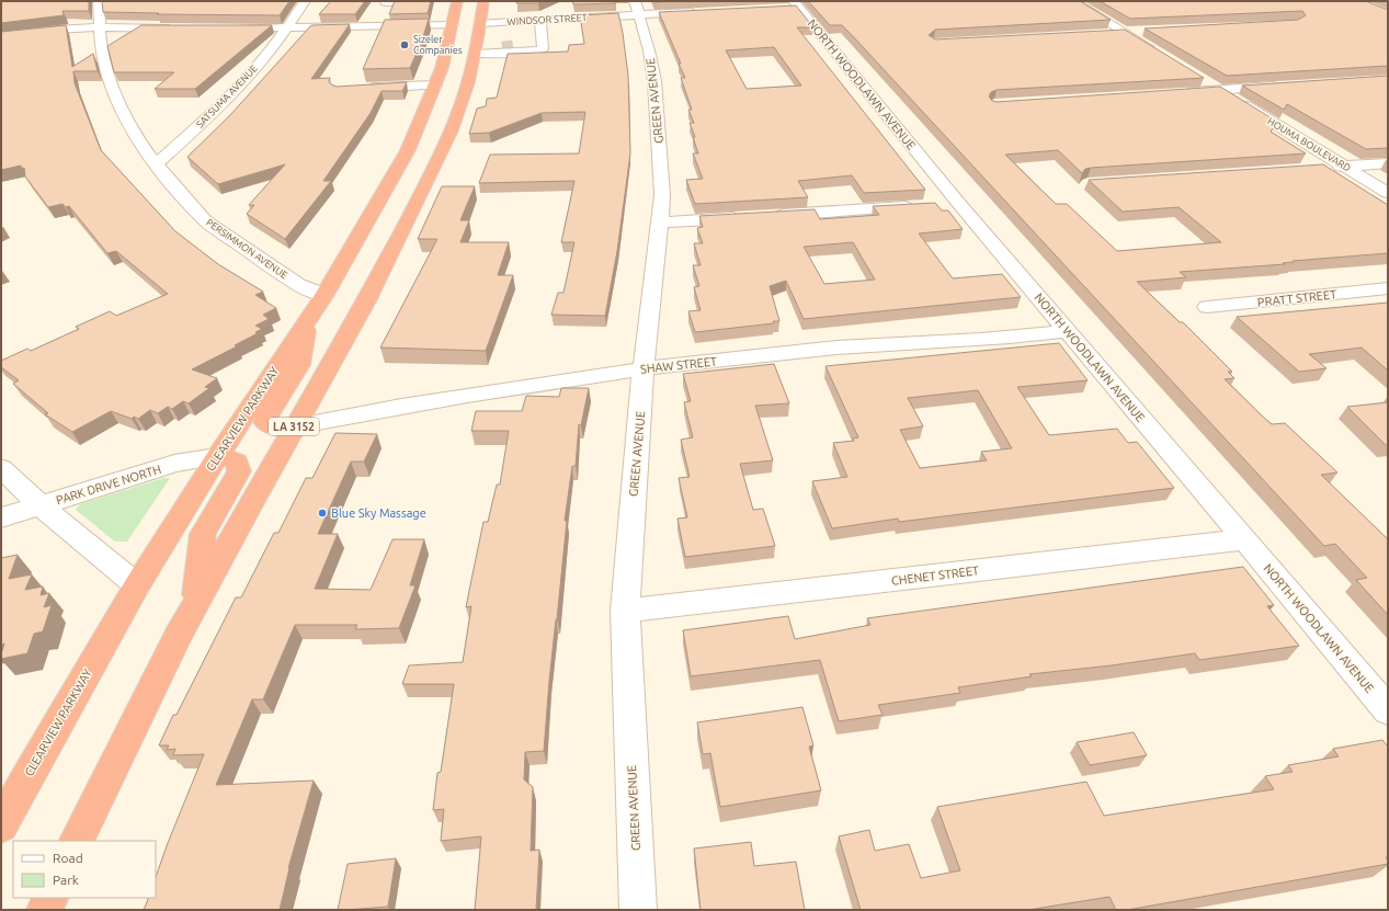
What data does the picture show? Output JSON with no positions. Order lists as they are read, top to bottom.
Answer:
{
  "streets": {
    "highway": ["CLEARVIEW PARKWAY", "LA 3152"],
    "street": [
      "WINDSOR STREET",
      "NORTH WOODLAWN AVENUE",
      "SATSUMA AVENUE",
      "GREEN AVENUE",
      "HOUMA BOULEVARD",
      "PERSIMMON AVENUE",
      "PRATT STREET",
      "SHAW STREET",
      "PARK DRIVE NORTH",
      "CHENET STREET"
    ]
  },
  "crossings": [
    ["WINDSOR STREET", "SATSUMA AVENUE"],
    ["WINDSOR STREET", "GREEN AVENUE"],
    ["WINDSOR STREET", "CLEARVIEW PARKWAY"],
    ["WINDSOR STREET", "LA 3152"],
    ["NORTH WOODLAWN AVENUE", "SHAW STREET"],
    ["NORTH WOODLAWN AVENUE", "CHENET STREET"],
    ["SATSUMA AVENUE", "PERSIMMON AVENUE"],
    ["GREEN AVENUE", "SHAW STREET"],
    ["GREEN AVENUE", "CHENET STREET"],
    ["PERSIMMON AVENUE", "CLEARVIEW PARKWAY"],
    ["SHAW STREET", "LA 3152"],
    ["CLEARVIEW PARKWAY", "LA 3152"],
    ["CLEARVIEW PARKWAY", "PARK DRIVE NORTH"]
  ],
  "places": ["Sizeler Companies", "Blue Sky Massage"],
  "legend": ["Road", "Park"]
}
